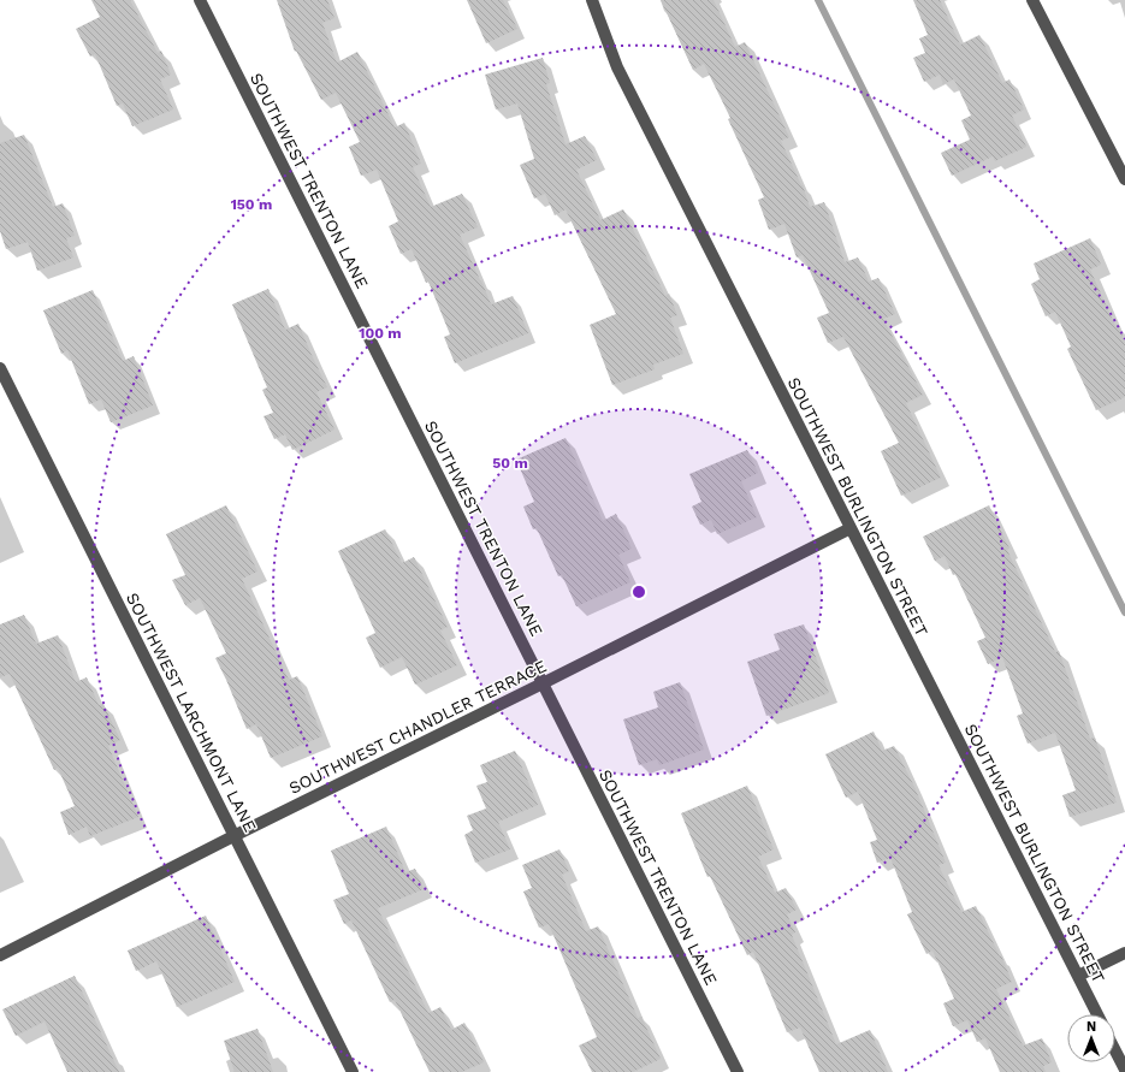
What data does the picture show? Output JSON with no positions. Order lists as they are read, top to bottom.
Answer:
{
  "streets": {
    "street": [
      "SOUTHWEST TRENTON LANE",
      "SOUTHWEST BURLINGTON STREET",
      "SOUTHWEST LARCHMONT LANE",
      "SOUTHWEST CHANDLER TERRACE"
    ]
  },
  "crossings": [
    ["SOUTHWEST TRENTON LANE", "SOUTHWEST CHANDLER TERRACE"],
    ["SOUTHWEST BURLINGTON STREET", "SOUTHWEST CHANDLER TERRACE"],
    ["SOUTHWEST LARCHMONT LANE", "SOUTHWEST CHANDLER TERRACE"]
  ],
  "north": "top",
  "rings": ["150 m", "100 m", "50 m"]
}
